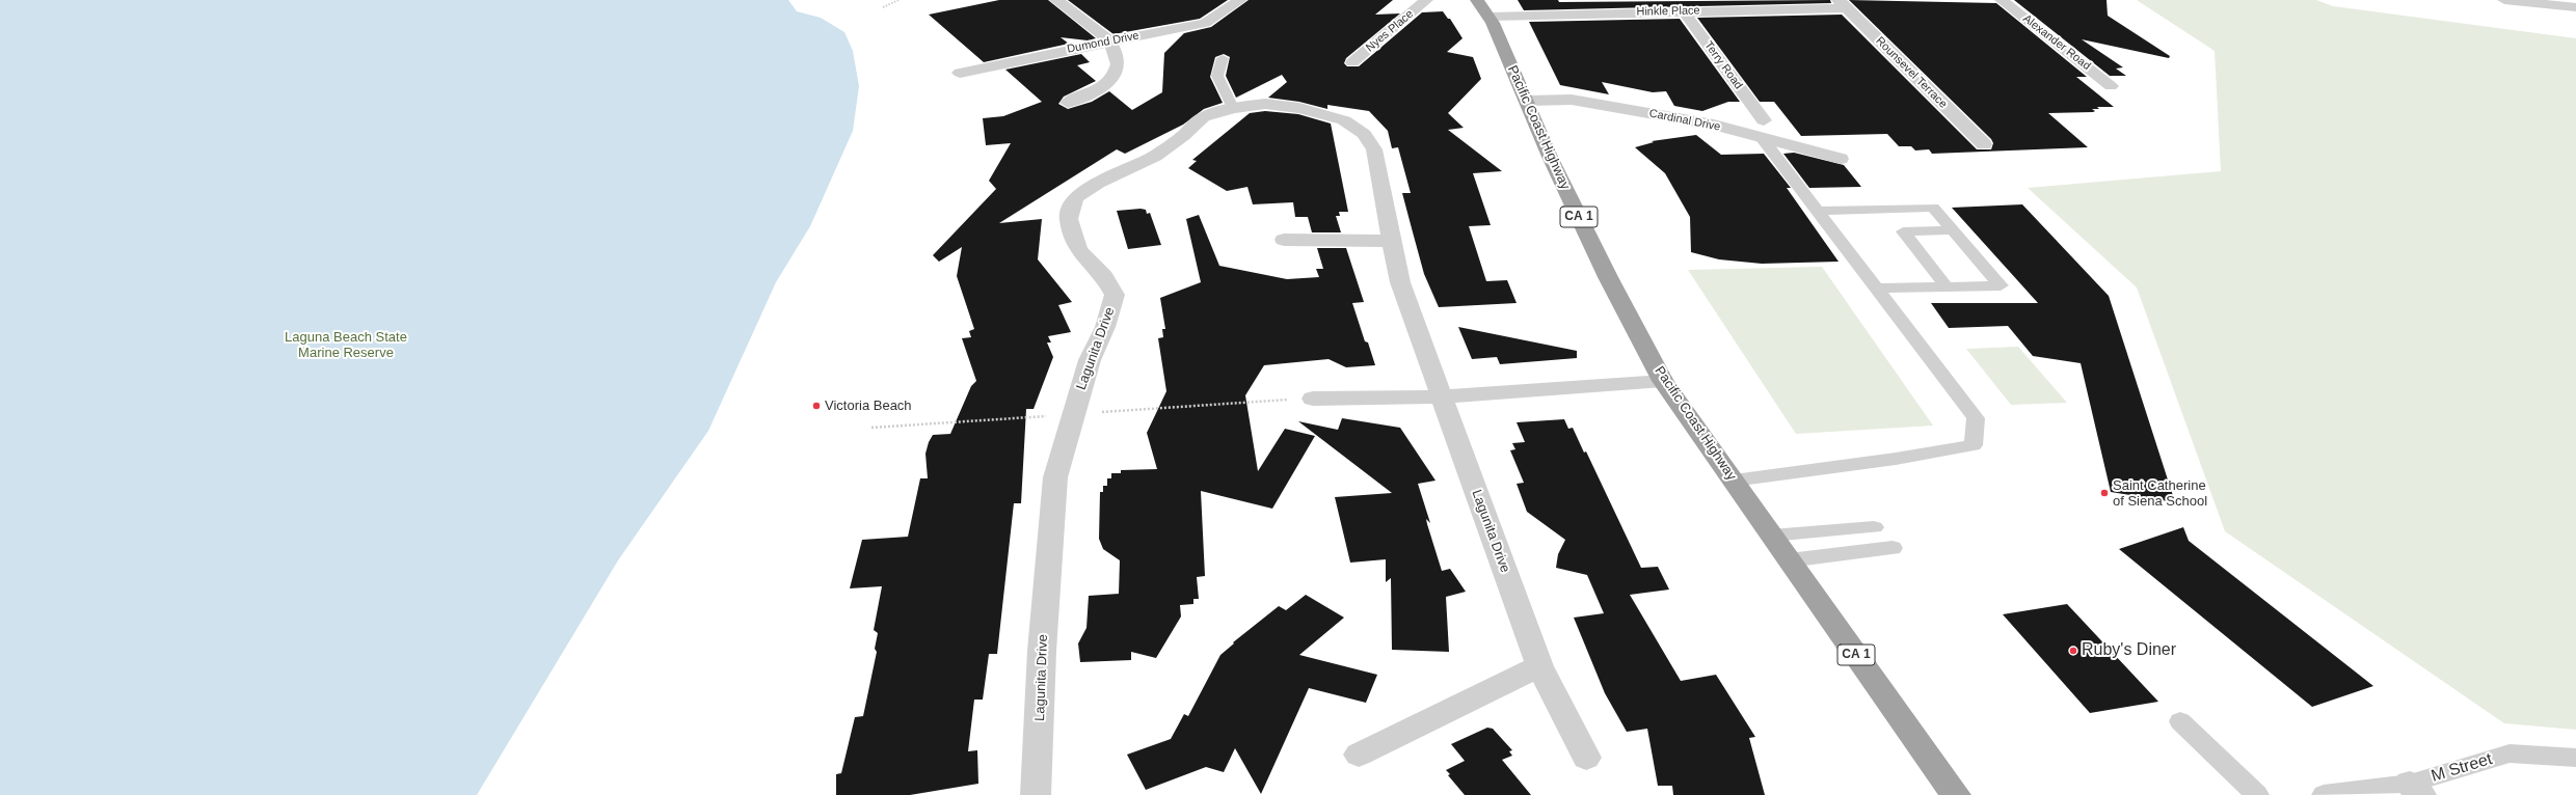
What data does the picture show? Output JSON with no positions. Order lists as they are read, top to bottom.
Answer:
{
  "streets": {
    "highway": ["Pacific Coast Highway", "CA 1"],
    "street": [
      "Hinkle Place",
      "Nyes Place",
      "Dumond Drive",
      "Alexander Road",
      "Terry Road",
      "Rounsevel Terrace",
      "Cardinal Drive",
      "Lagunita Drive"
    ],
    "lane": ["M Street"]
  },
  "crossings": [
    ["Hinkle Place", "Terry Road"],
    ["Hinkle Place", "Rounsevel Terrace"],
    ["Hinkle Place", "Pacific Coast Highway"],
    ["Cardinal Drive", "Pacific Coast Highway"]
  ],
  "parks": ["Laguna Beach State Marine Reserve"],
  "places": ["Victoria Beach", "Saint Catherine of Siena School", "Ruby's Diner"]
}
